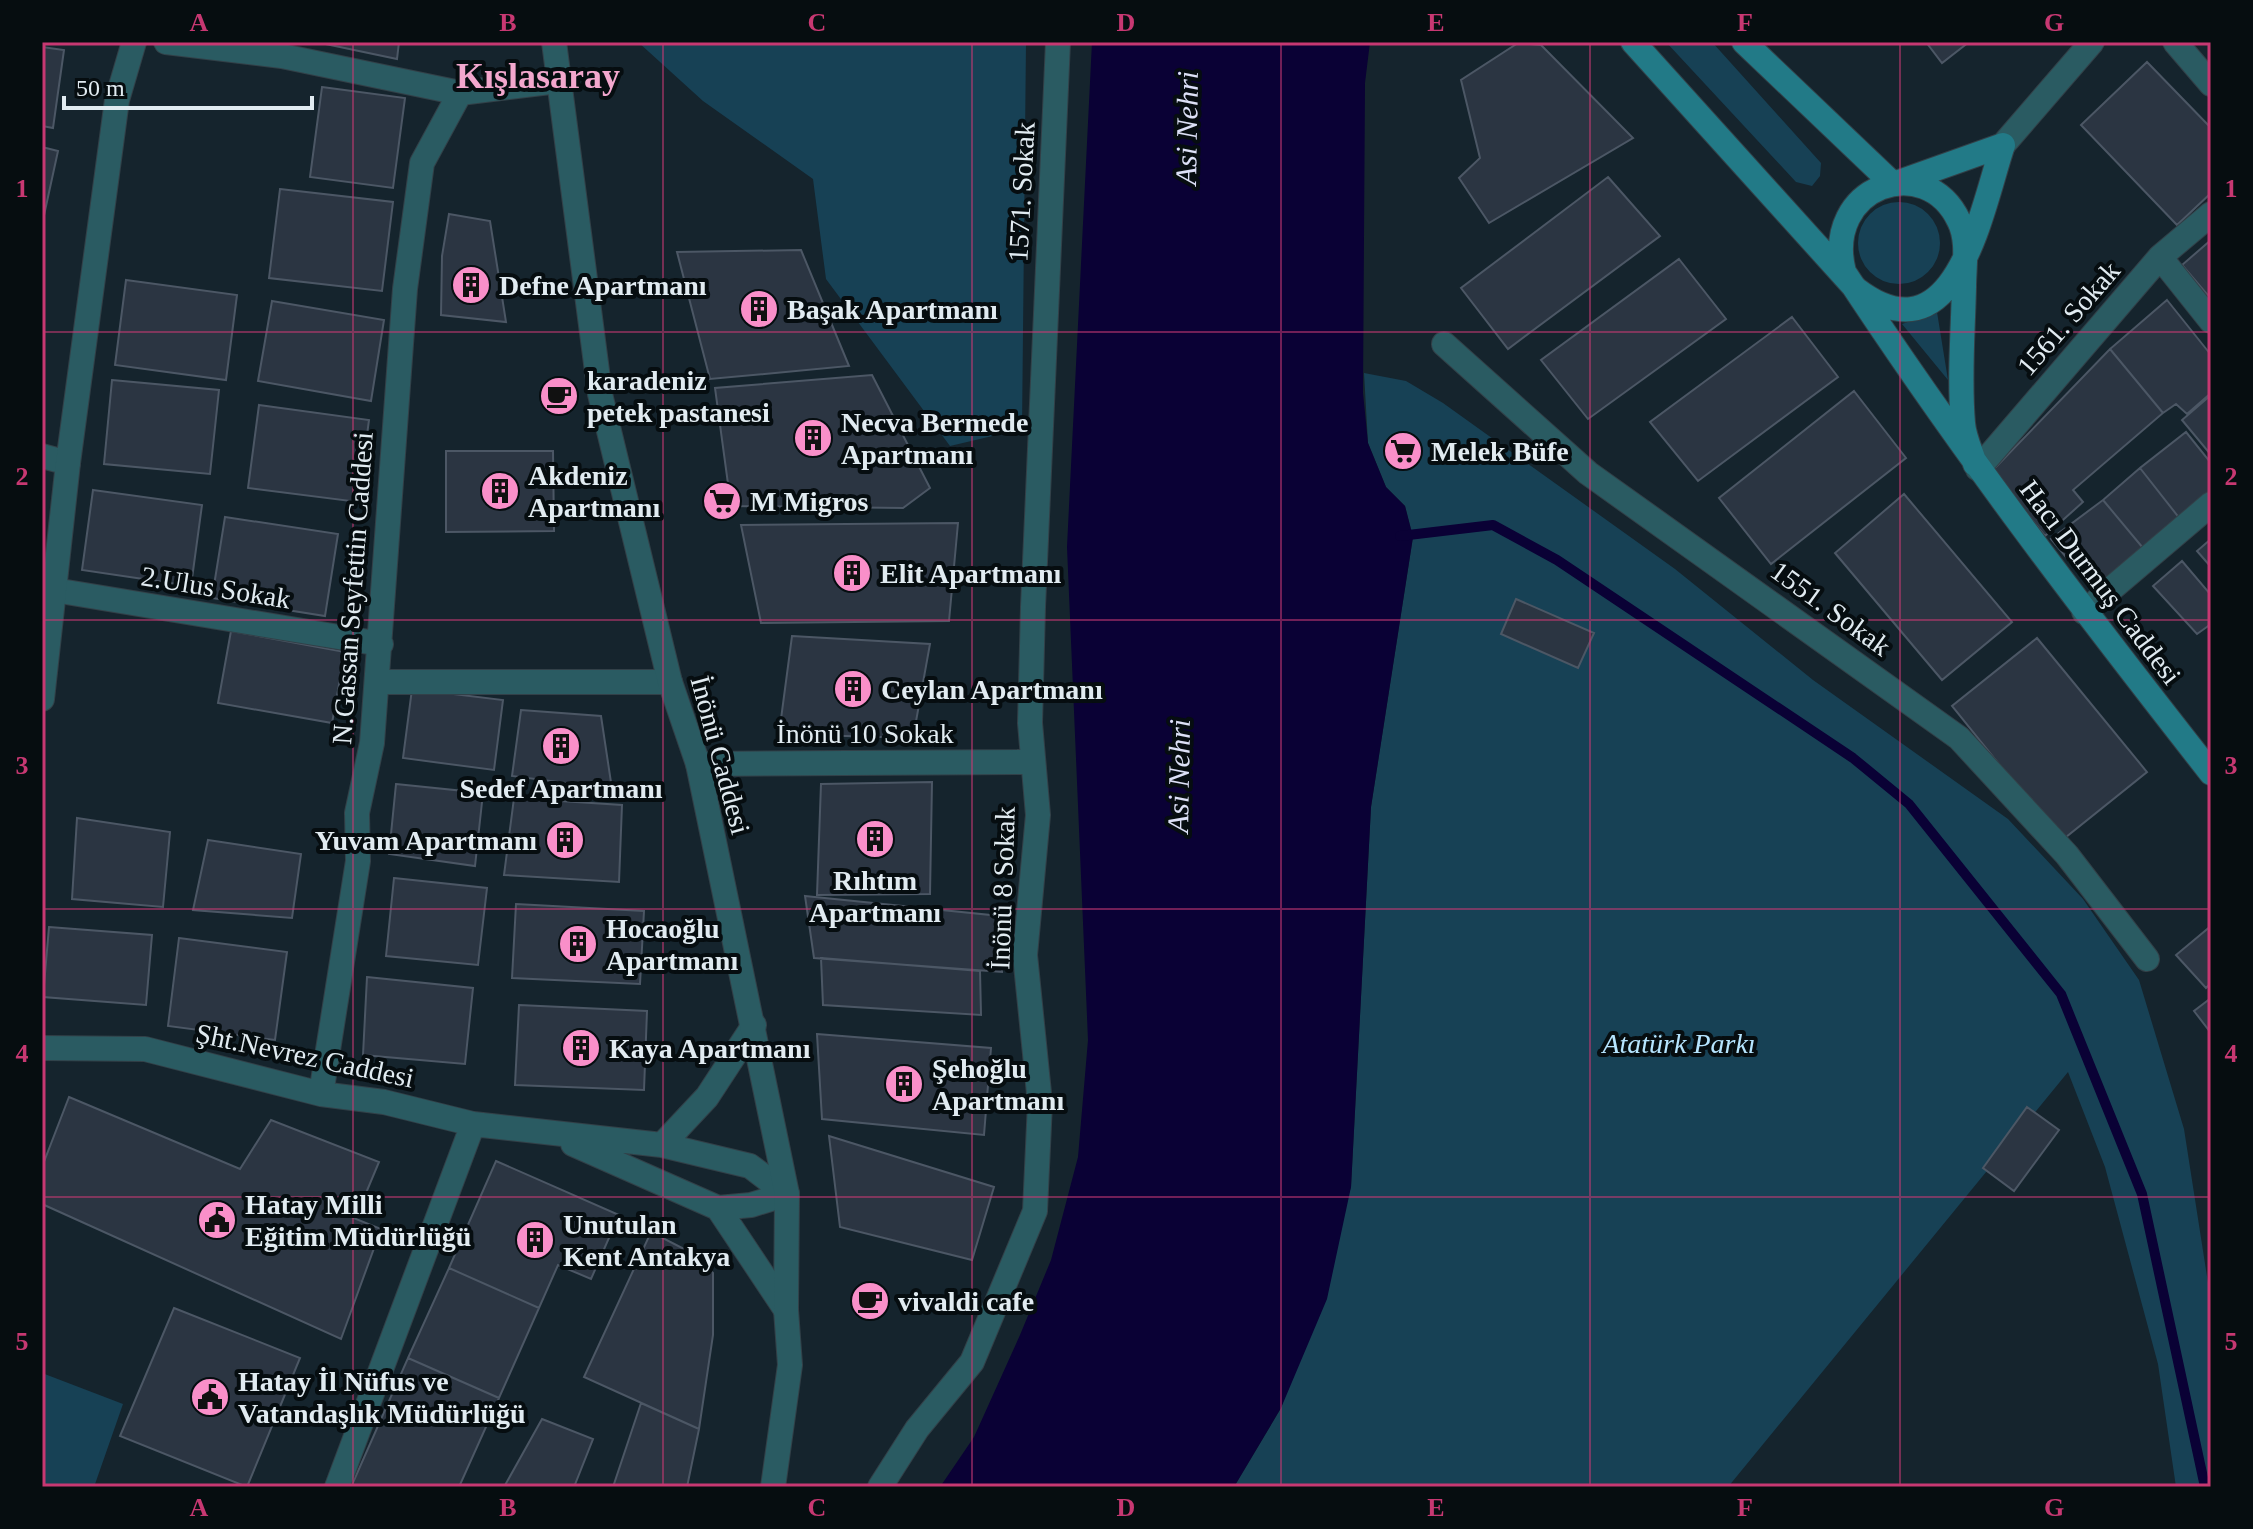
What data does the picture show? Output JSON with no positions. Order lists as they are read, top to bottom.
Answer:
{
  "streets": {
    "main road": ["Hacı Durmuş Caddesi"],
    "street": [
      "1571. Sokak",
      "1561. Sokak",
      "2.Ulus Sokak",
      "N.Gassan Seyfettin Caddesi",
      "1551. Sokak",
      "İnönü 10 Sokak",
      "İnönü Caddesi",
      "İnönü 8 Sokak",
      "Şht.Nevrez Caddesi"
    ]
  },
  "crossings": [
    ["1571. Sokak", "İnönü 8 Sokak"],
    ["1561. Sokak", "Hacı Durmuş Caddesi"],
    ["2.Ulus Sokak", "N.Gassan Seyfettin Caddesi"],
    ["N.Gassan Seyfettin Caddesi", "Şht.Nevrez Caddesi"],
    ["İnönü 10 Sokak", "İnönü Caddesi"],
    ["İnönü 10 Sokak", "İnönü 8 Sokak"],
    ["İnönü Caddesi", "Şht.Nevrez Caddesi"]
  ],
  "districts": ["Kışlasaray"],
  "water": ["Asi Nehri"],
  "parks": ["Atatürk Parkı"],
  "places": {
    "building": [
      "Defne Apartmanı",
      "Başak Apartmanı",
      "Necva Bermede Apartmanı",
      "Akdeniz Apartmanı",
      "Elit Apartmanı",
      "Ceylan Apartmanı",
      "Sedef Apartmanı",
      "Rıhtım Apartmanı",
      "Yuvam Apartmanı",
      "Hocaoğlu Apartmanı",
      "Kaya Apartmanı",
      "Şehoğlu Apartmanı",
      "Unutulan Kent Antakya"
    ],
    "cafe": ["karadeniz petek pastanesi", "vivaldi cafe"],
    "supermarket": ["Melek Büfe", "M Migros"],
    "public building": ["Hatay Milli Eğitim Müdürlüğü", "Hatay İl Nüfus ve Vatandaşlık Müdürlüğü"]
  },
  "scale_bar": "50 m",
  "grid": {
    "columns": [
      "A",
      "B",
      "C",
      "D",
      "E",
      "F",
      "G"
    ],
    "rows": [
      "1",
      "2",
      "3",
      "4",
      "5"
    ]
  }
}
